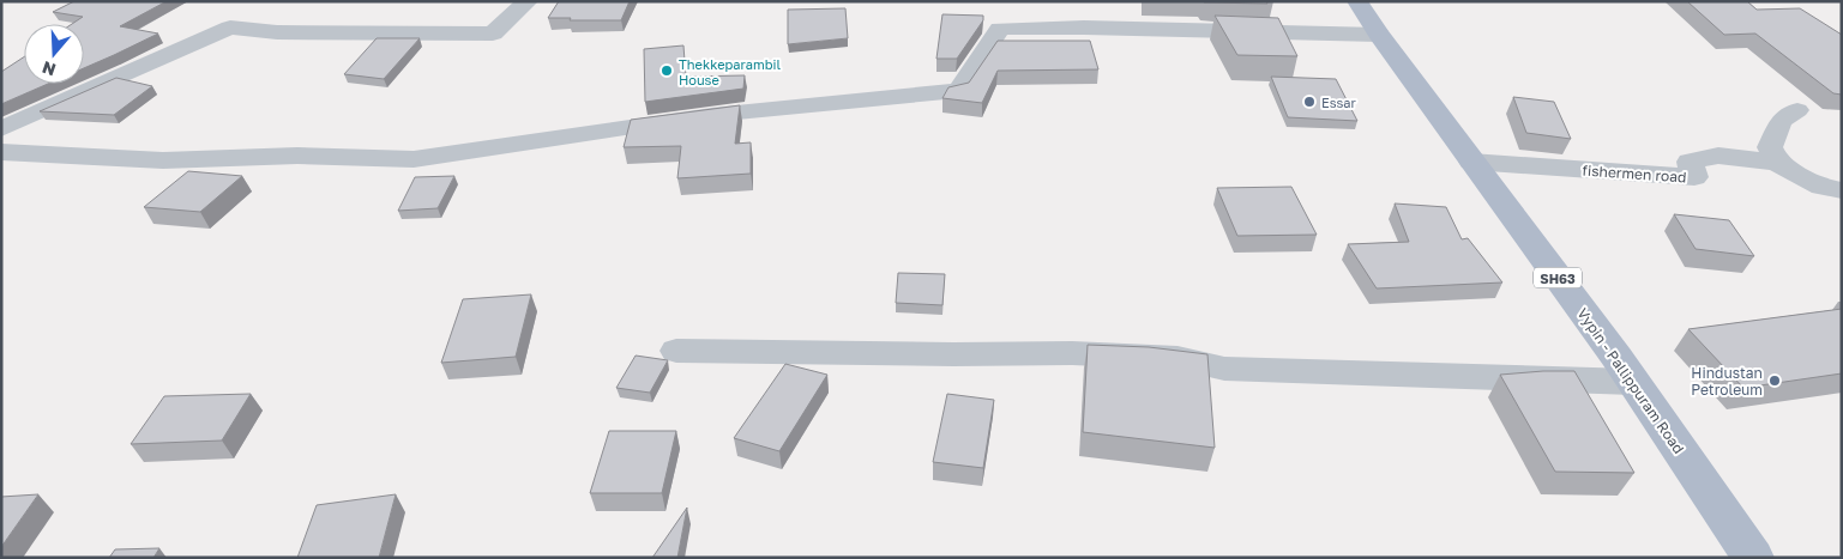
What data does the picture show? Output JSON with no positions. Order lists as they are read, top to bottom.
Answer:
{
  "streets": {
    "main road": ["SH63", "Vypin - Pallippuram Road"],
    "street": ["fishermen road"]
  },
  "crossings": [
    ["fishermen road", "Vypin - Pallippuram Road"]
  ],
  "places": ["Thekkeparambil House", "Essar", "Hindustan Petroleum"],
  "north": "bottom"
}
